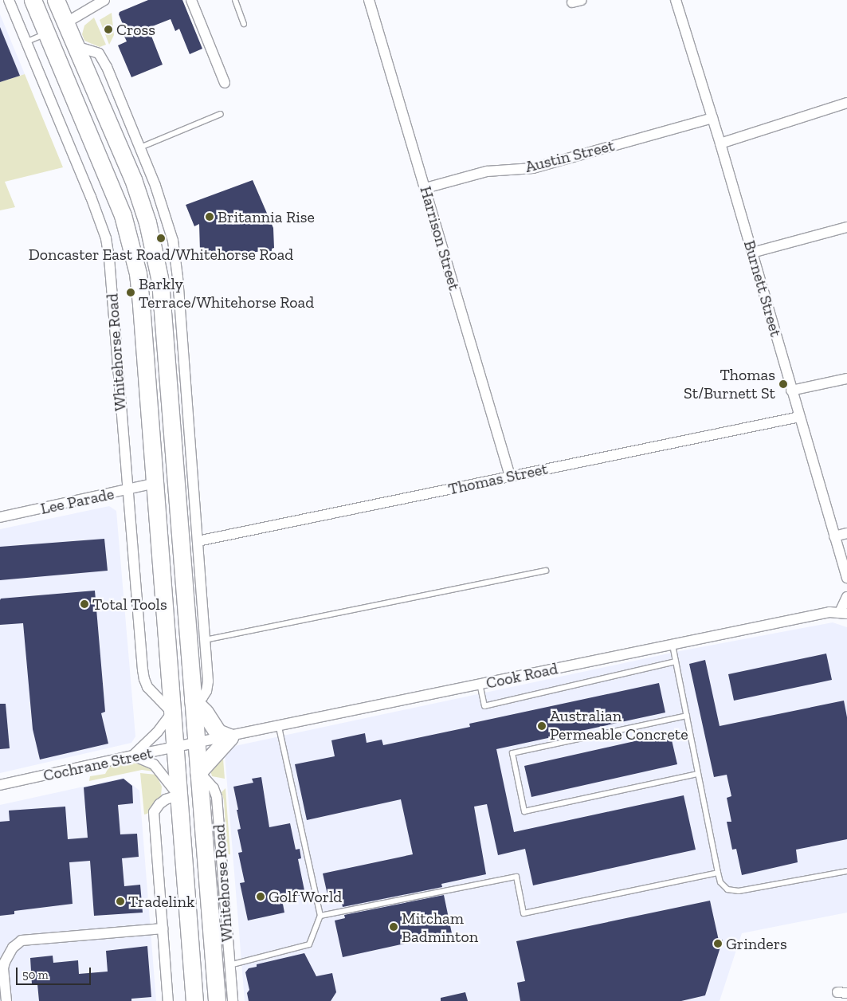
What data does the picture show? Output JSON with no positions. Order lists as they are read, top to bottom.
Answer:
{
  "streets": {
    "highway": ["Whitehorse Road"],
    "street": [
      "Austin Street",
      "Harrison Street",
      "Burnett Street",
      "Thomas Street",
      "Lee Parade",
      "Cook Road",
      "Cochrane Street"
    ]
  },
  "crossings": [
    ["Austin Street", "Harrison Street"],
    ["Austin Street", "Burnett Street"],
    ["Harrison Street", "Thomas Street"],
    ["Burnett Street", "Thomas Street"],
    ["Whitehorse Road", "Lee Parade"],
    ["Whitehorse Road", "Cook Road"],
    ["Whitehorse Road", "Cochrane Street"],
    ["Cook Road", "Cochrane Street"]
  ],
  "places": [
    "Cross",
    "Britannia Rise",
    "Doncaster East Road/Whitehorse Road",
    "Barkly Terrace/Whitehorse Road",
    "Thomas St/Burnett St",
    "Total Tools",
    "Australian Permeable Concrete",
    "Golf World",
    "Tradelink",
    "Mitcham Badminton",
    "Grinders"
  ],
  "scale_bar": "50 m"
}
